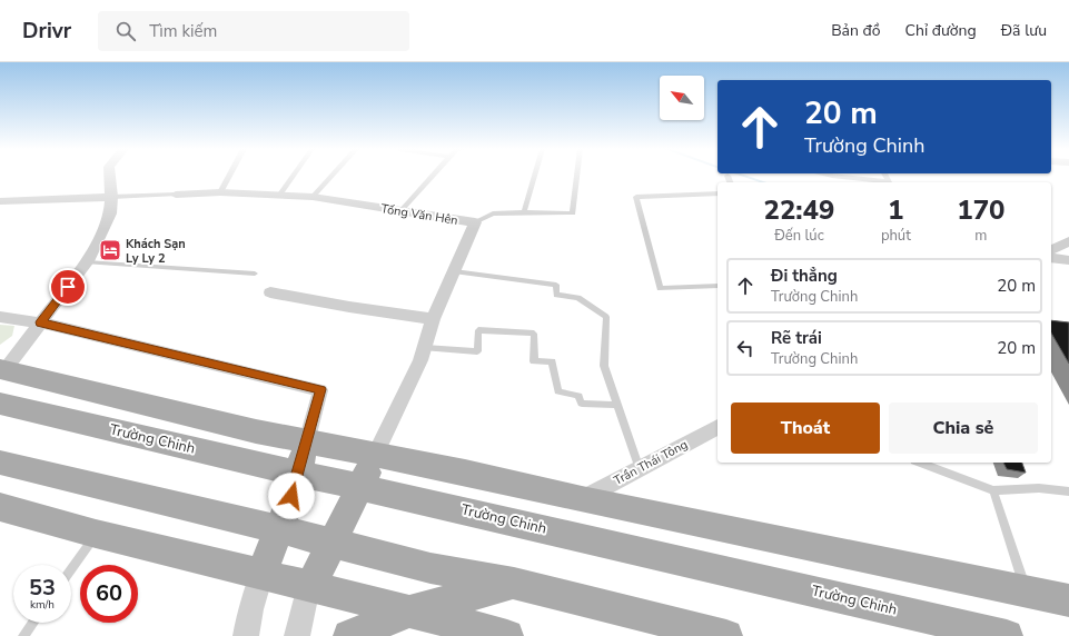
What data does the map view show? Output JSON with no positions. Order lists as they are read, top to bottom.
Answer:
{
  "streets": {
    "main road": ["Trường Chinh"],
    "street": ["Tống Văn Hên", "Trần Thái Tông"]
  },
  "places": {
    "hotel": ["Khách Sạn Ly Ly 2"]
  },
  "north": "top left",
  "page": {
    "header": "Drivr",
    "search": "Tìm kiếm",
    "nav": ["Bản đồ", "Chỉ đường", "Đã lưu"],
    "turn": ["20 m", "Trường Chinh"],
    "eta": [
      "22:49",
      "Đến lúc",
      "1",
      "phút",
      "170",
      "m"
    ],
    "list": [
      {
        "name": "Đi thẳng",
        "note": "Trường Chinh",
        "value": "20 m"
      },
      {
        "name": "Rẽ trái",
        "note": "Trường Chinh",
        "value": "20 m"
      }
    ],
    "buttons": ["Thoát", "Chia sẻ"],
    "speed": "53 km/h",
    "limit": "60"
  }
}
